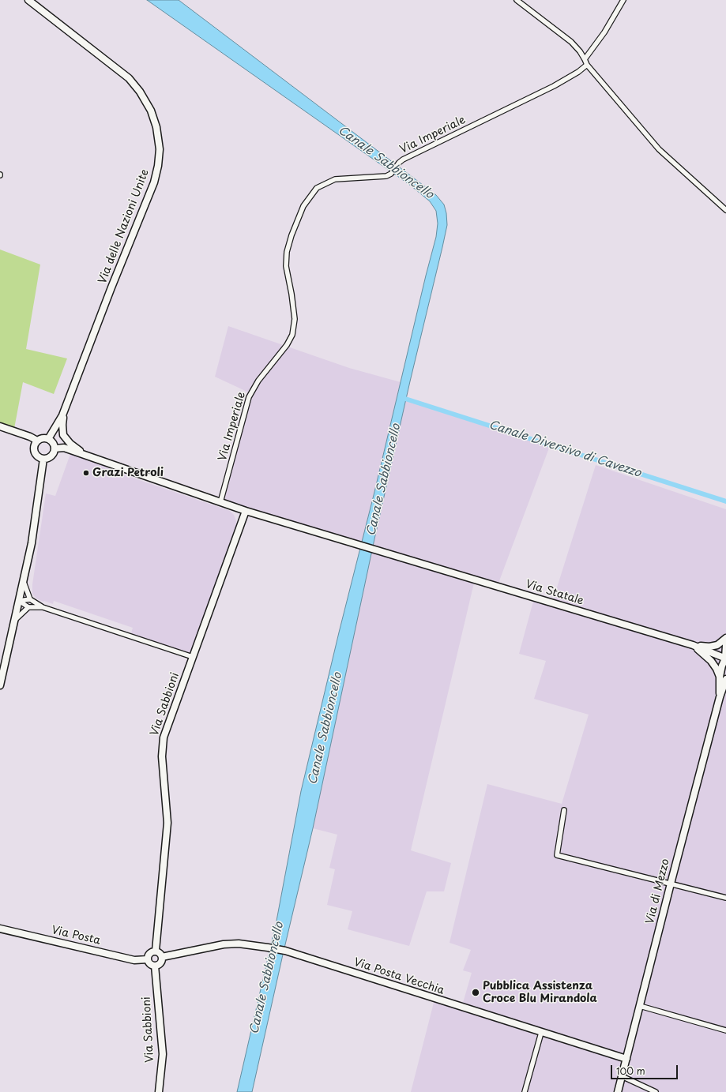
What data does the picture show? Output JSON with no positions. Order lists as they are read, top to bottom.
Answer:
{
  "streets": {
    "street": [
      "Via Imperiale",
      "Via delle Nazioni Unite",
      "Via Statale",
      "Via Sabbioni",
      "Via di Mezzo",
      "Via Posta",
      "Via Posta Vecchia"
    ]
  },
  "crossings": [
    ["Via Imperiale", "Via Statale"],
    ["Via delle Nazioni Unite", "Via Statale"],
    ["Via Statale", "Via Sabbioni"],
    ["Via Statale", "Via di Mezzo"],
    ["Via Sabbioni", "Via Posta"],
    ["Via Sabbioni", "Via Posta Vecchia"],
    ["Via di Mezzo", "Via Posta Vecchia"],
    ["Via Posta", "Via Posta Vecchia"]
  ],
  "water": ["Canale Sabbioncello", "Canale Diversivo di Cavezzo"],
  "places": ["Grazi Petroli", "Pubblica Assistenza Croce Blu Mirandola"],
  "scale_bar": "100 m"
}
